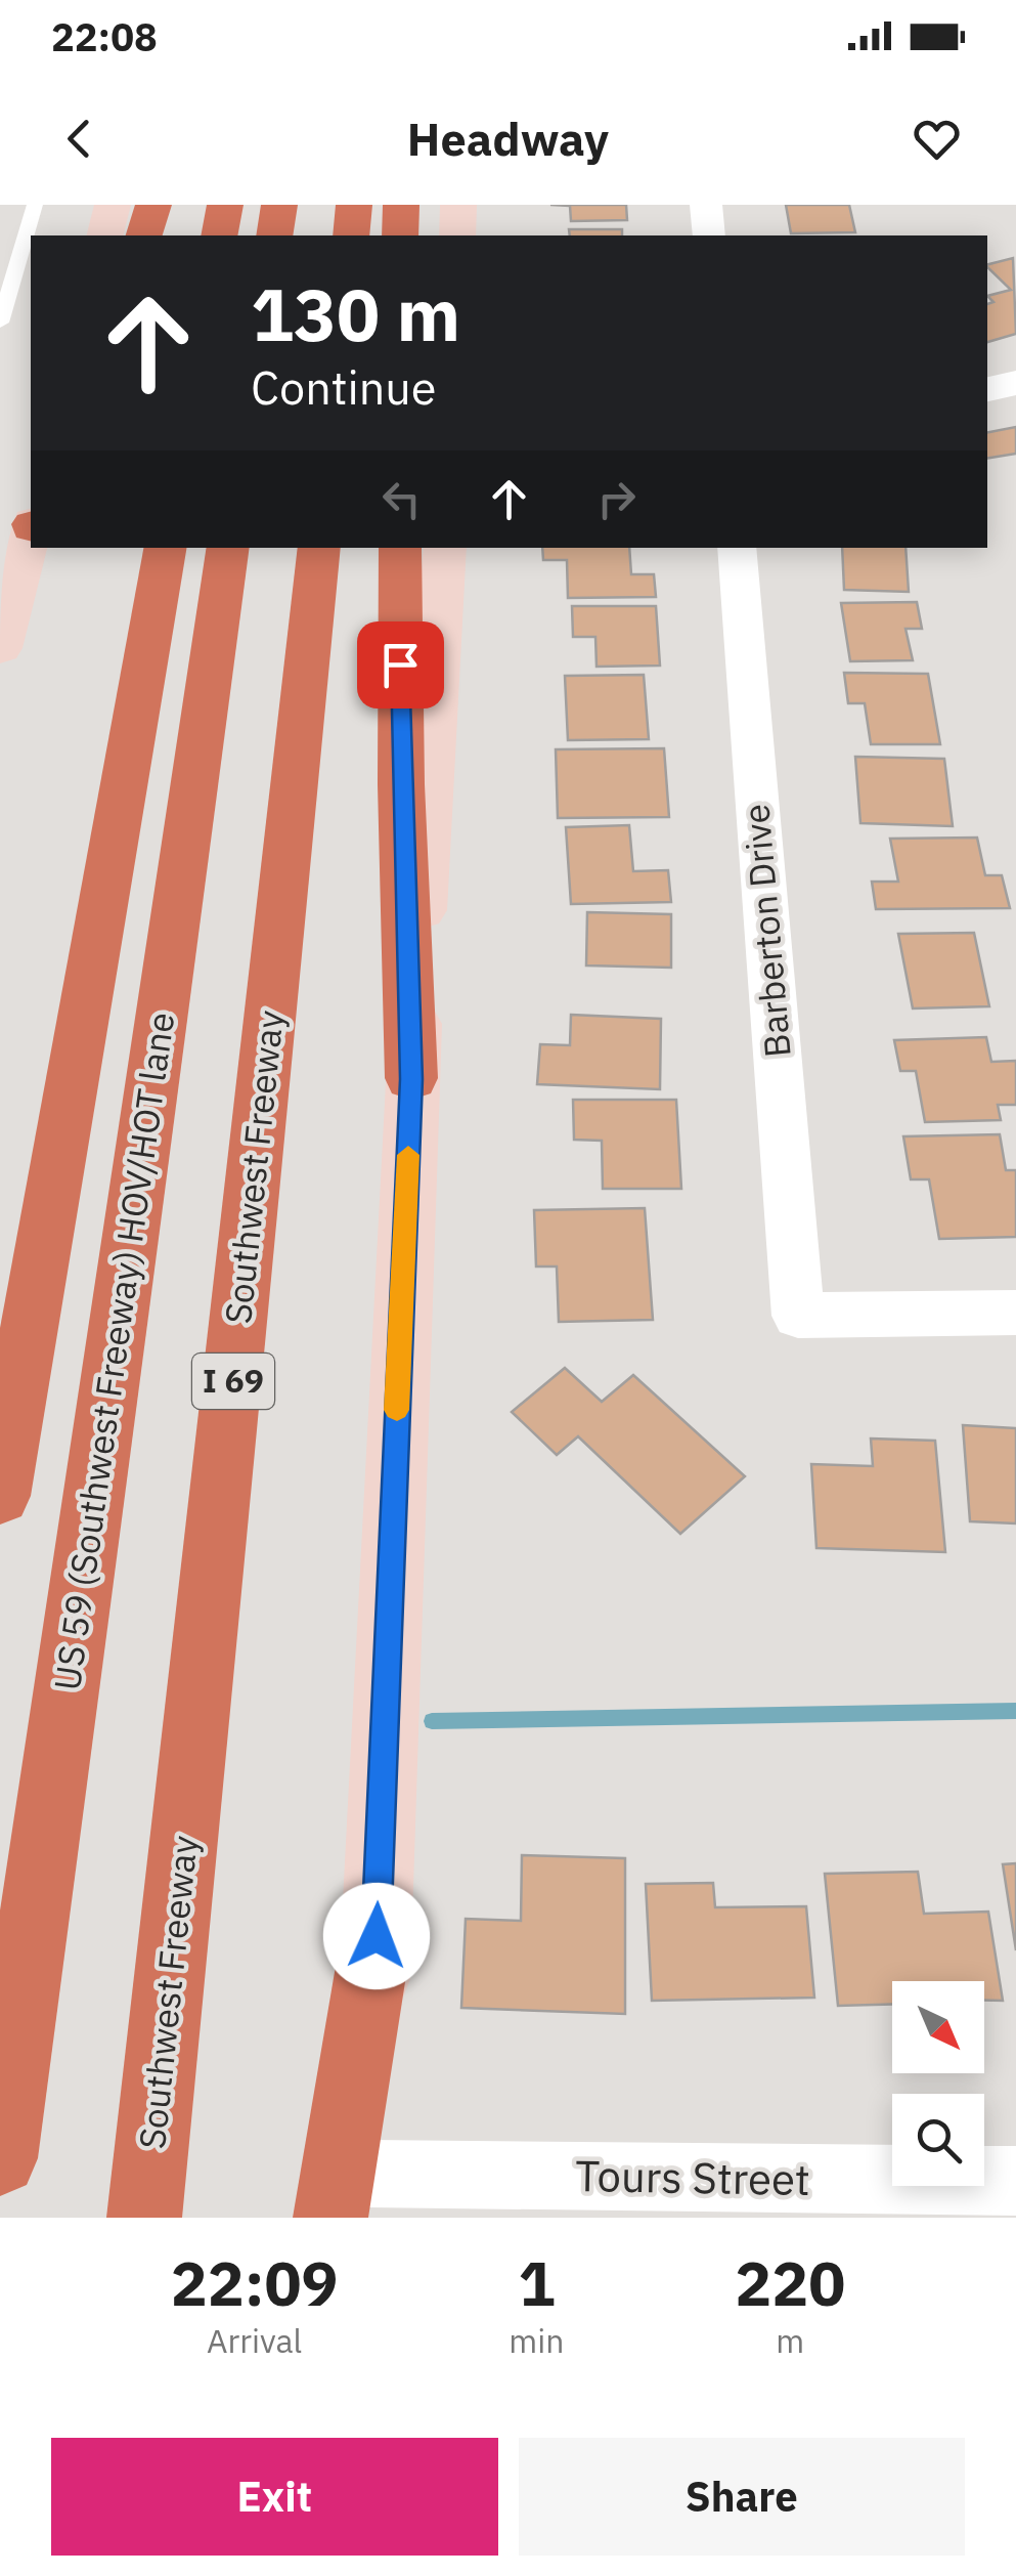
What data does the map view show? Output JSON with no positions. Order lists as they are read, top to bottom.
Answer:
{
  "streets": {
    "highway": ["Southwest Freeway", "US 59 (Southwest Freeway) HOV/HOT lane", "I 69"],
    "street": ["Barberton Drive", "Tours Street"]
  },
  "north": "bottom right",
  "page": {
    "status": "22:08",
    "header": "Headway",
    "turn": ["130 m", "Continue"],
    "eta": [
      "22:09",
      "Arrival",
      "1",
      "min",
      "220",
      "m"
    ],
    "buttons": ["Exit", "Share"]
  }
}
